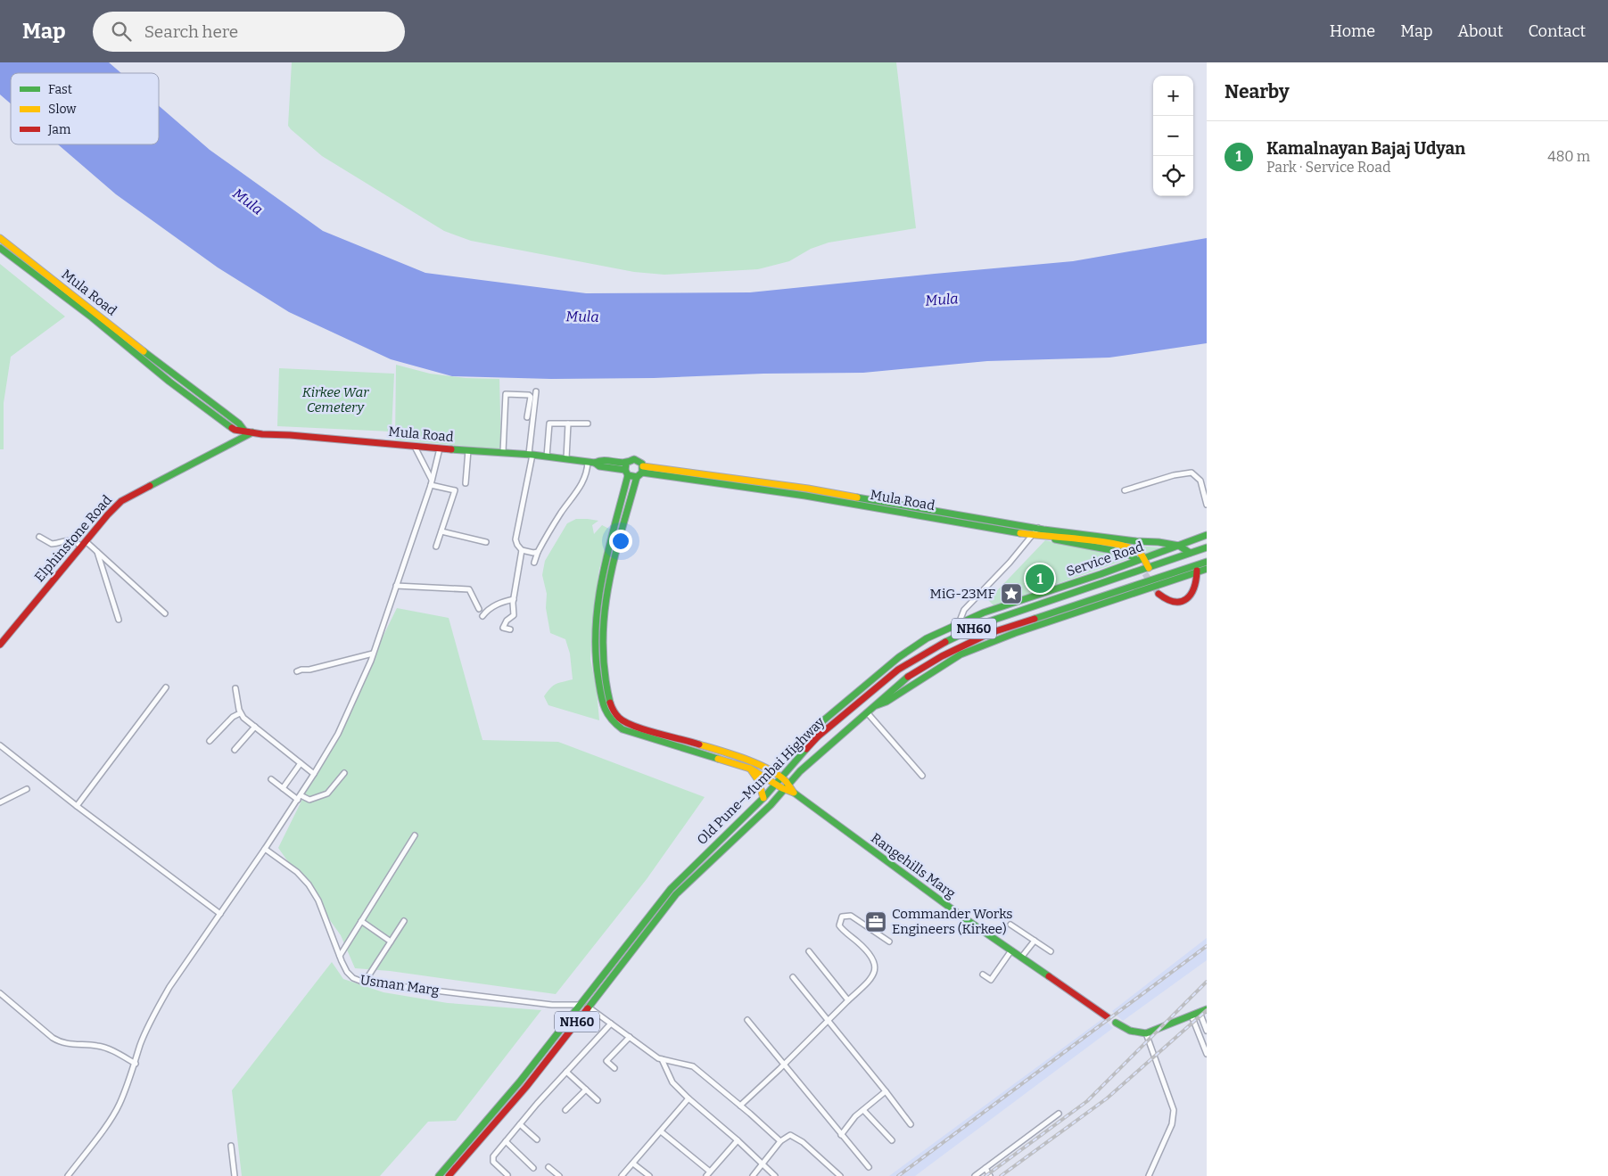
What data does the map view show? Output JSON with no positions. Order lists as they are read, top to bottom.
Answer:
{
  "streets": {
    "main road": [
      "Mula Road",
      "Elphinstone Road",
      "Service Road",
      "NH60",
      "Old Pune–Mumbai Highway",
      "Rangehills Marg"
    ],
    "street": ["Usman Marg"]
  },
  "crossings": [
    ["Mula Road", "Elphinstone Road"],
    ["Mula Road", "Service Road"],
    ["Service Road", "Old Pune–Mumbai Highway"],
    ["Old Pune–Mumbai Highway", "Usman Marg"]
  ],
  "water": ["Mula"],
  "parks": ["Kirkee War Cemetery"],
  "places": {
    "place": ["MiG-23MF"],
    "office": ["Commander Works Engineers (Kirkee)"]
  },
  "legend": ["Fast", "Slow", "Jam"],
  "page": {
    "header": "Map",
    "search": "Search here",
    "nav": [
      "Home",
      "Map",
      "About",
      "Contact"
    ],
    "heading": "Nearby",
    "map_buttons": ["+", "−"],
    "list": [
      {
        "mark": "1",
        "name": "Kamalnayan Bajaj Udyan",
        "note": "Park · Service Road",
        "value": "480 m"
      }
    ],
    "pins": "1"
  }
}
